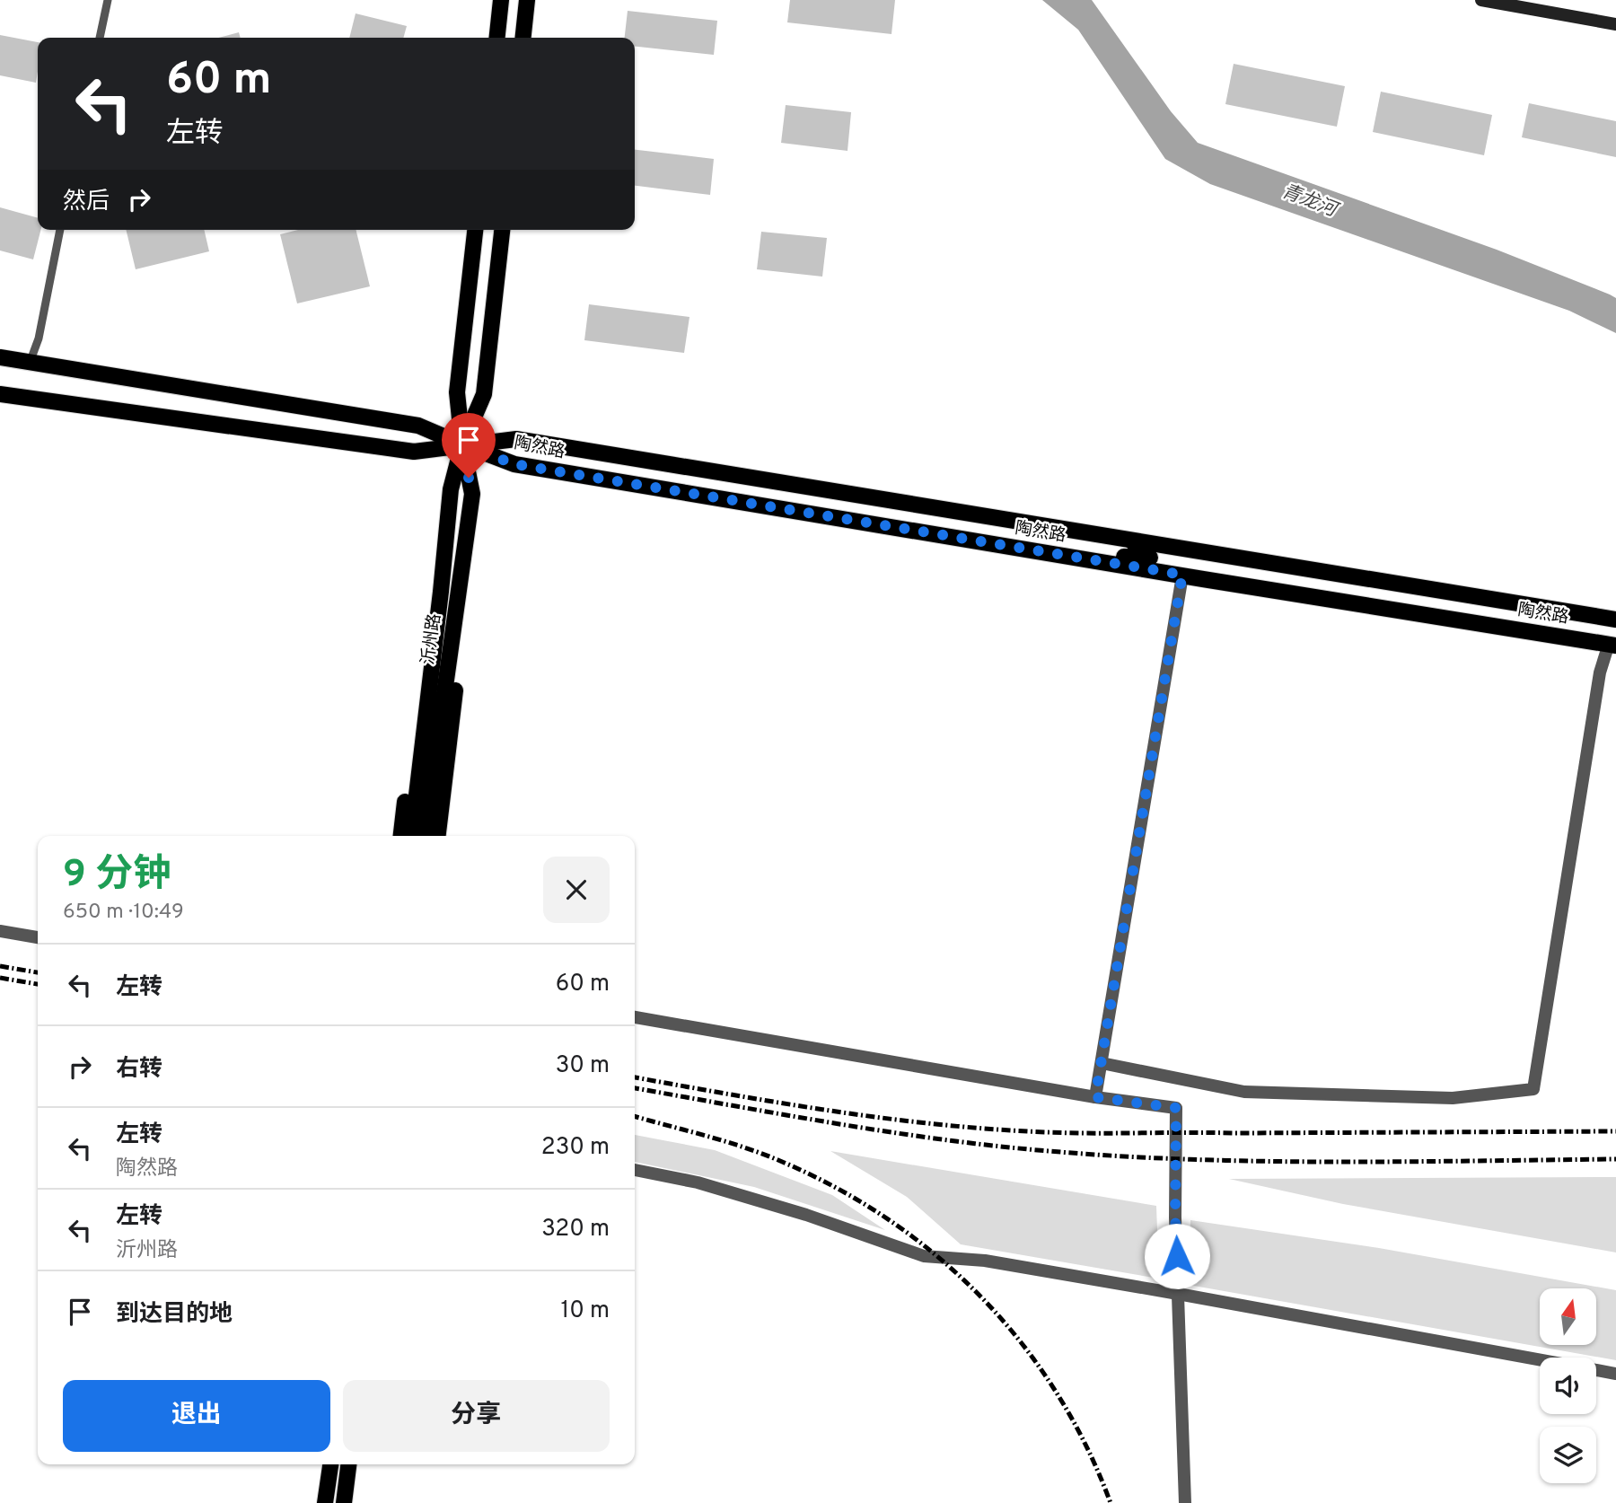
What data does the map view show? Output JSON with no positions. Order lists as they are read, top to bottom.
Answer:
{
  "streets": {
    "main road": ["陶然路", "沂州路"]
  },
  "crossings": [
    ["陶然路", "沂州路"]
  ],
  "water": ["青龙河"],
  "north": "top",
  "page": {
    "turn": ["60 m", "左转"],
    "then": "然后",
    "heading": ["9 分钟", "650 m · 10:49"],
    "list": [
      {
        "name": "左转",
        "value": "60 m"
      },
      {
        "name": "右转",
        "value": "30 m"
      },
      {
        "name": "左转",
        "note": "陶然路",
        "value": "230 m"
      },
      {
        "name": "左转",
        "note": "沂州路",
        "value": "320 m"
      },
      {
        "name": "到达目的地",
        "value": "10 m"
      }
    ],
    "buttons": ["退出", "分享"]
  }
}
